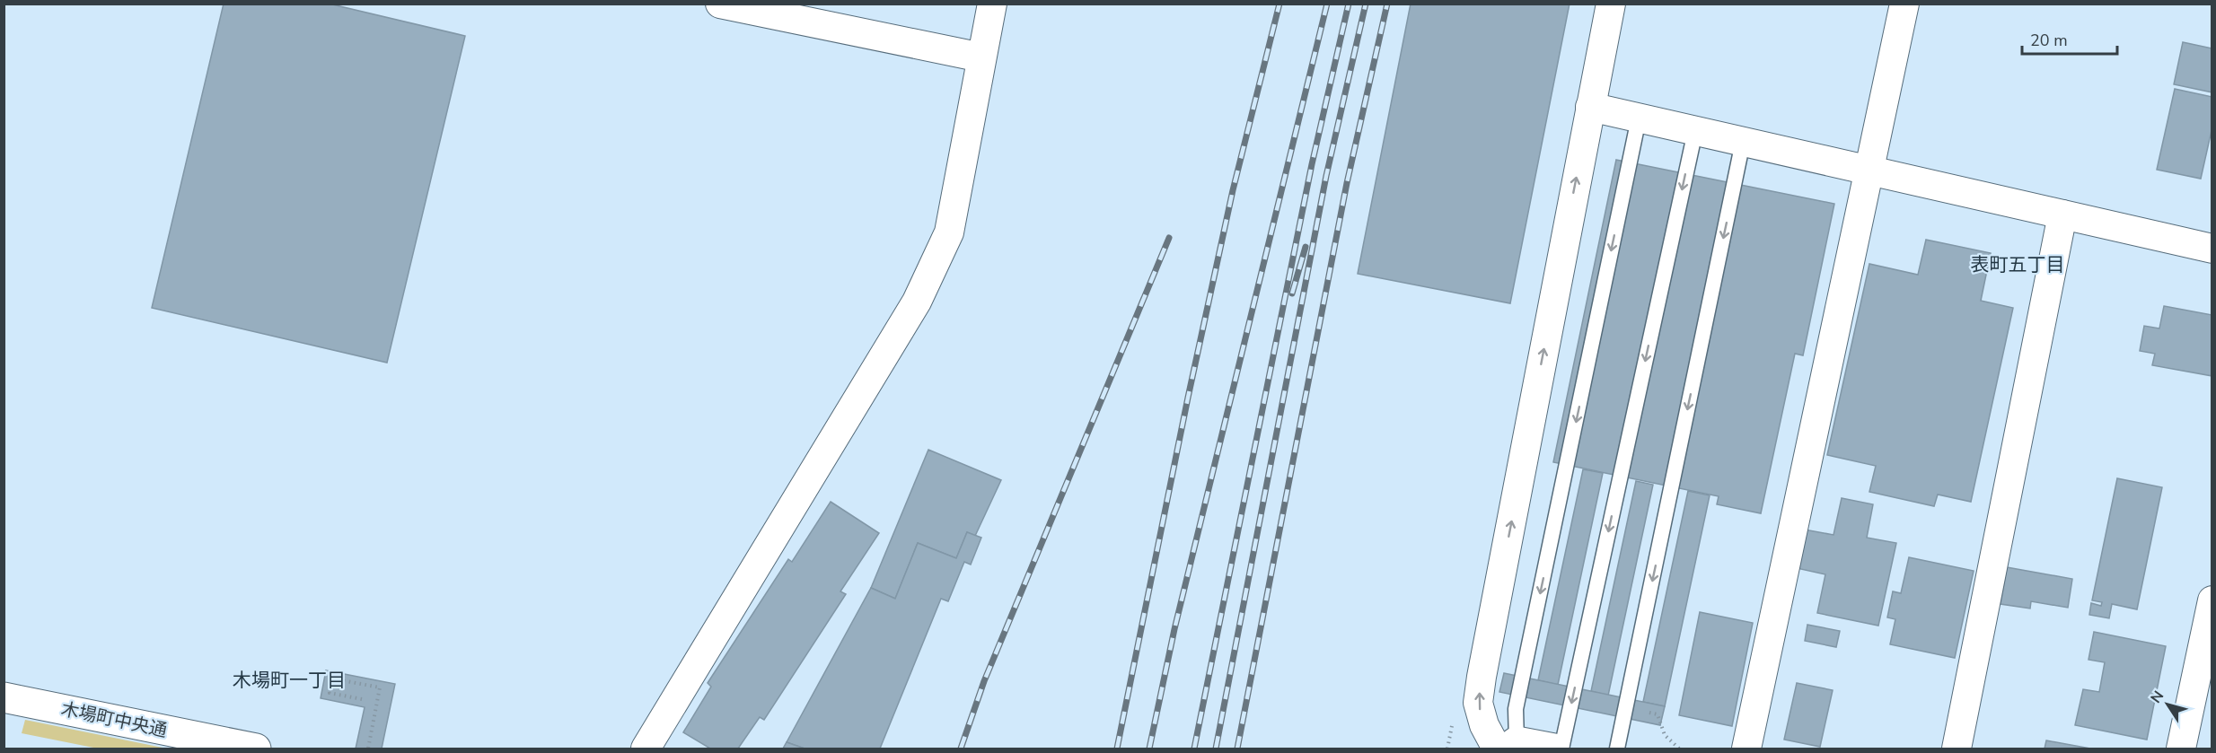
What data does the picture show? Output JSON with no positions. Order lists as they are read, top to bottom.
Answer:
{
  "streets": {
    "street": ["木場町中央通"]
  },
  "districts": ["表町五丁目", "木場町一丁目"],
  "scale_bar": "20 m",
  "north": "top left"
}
